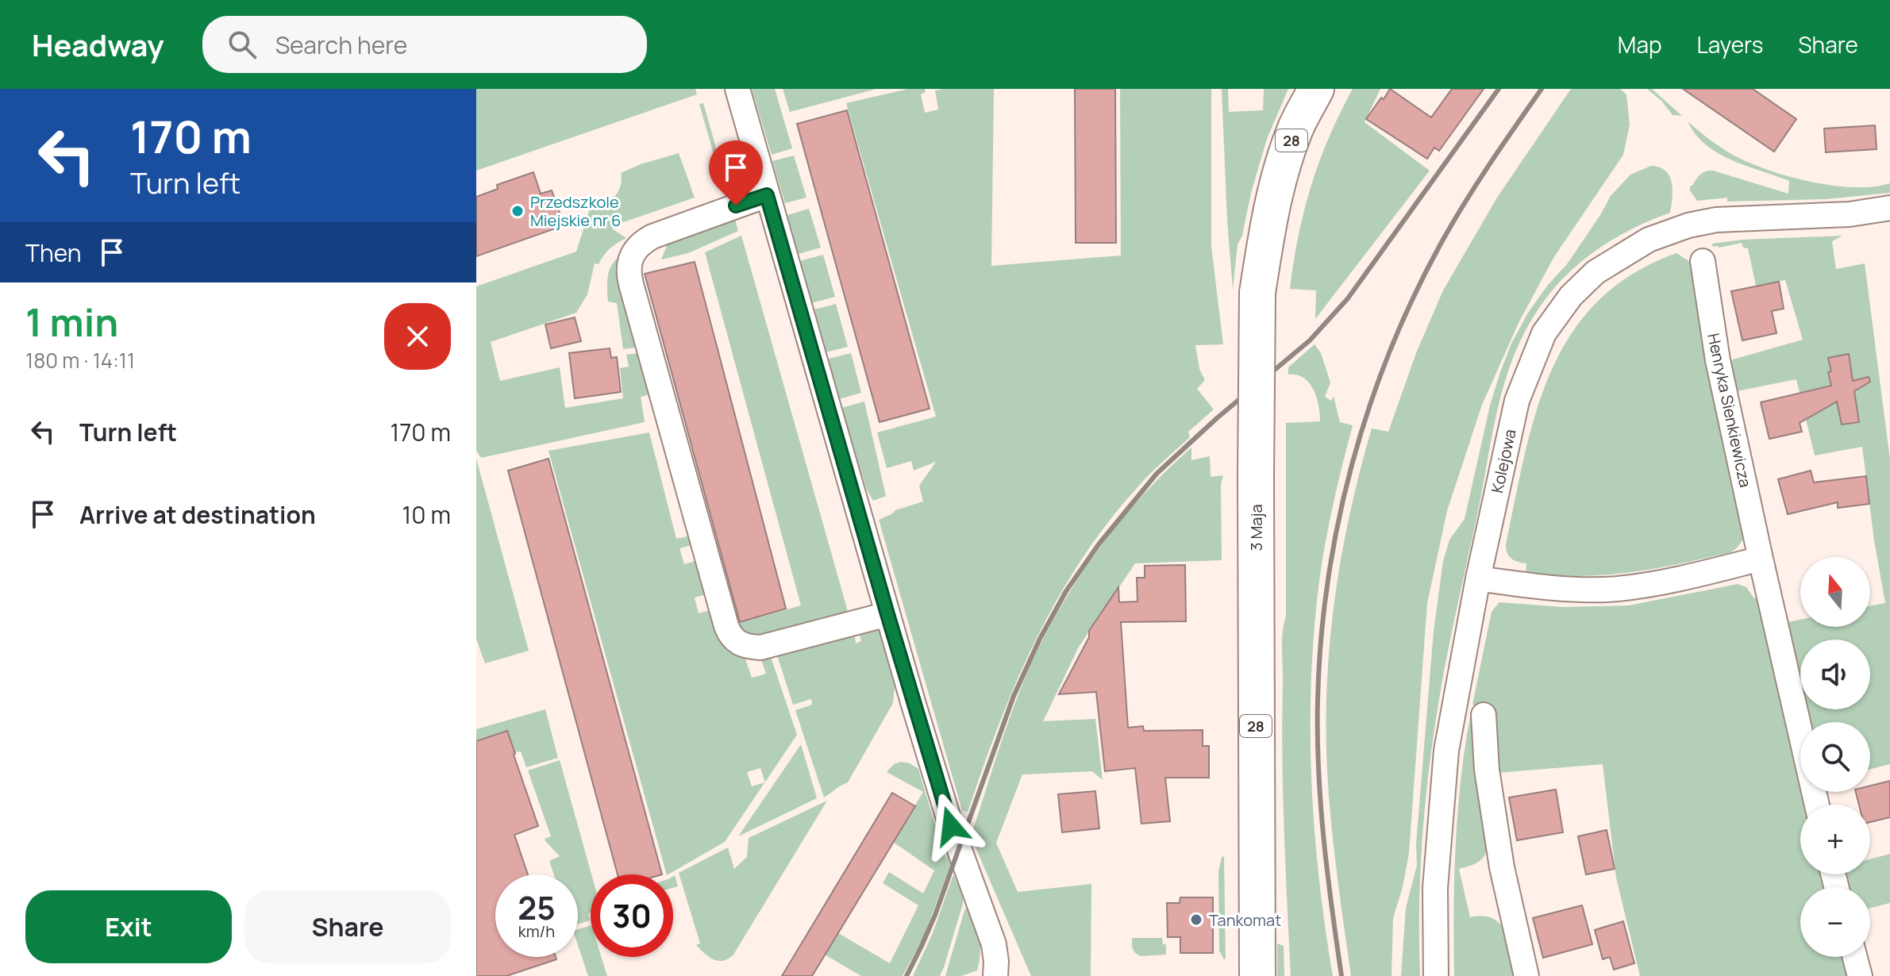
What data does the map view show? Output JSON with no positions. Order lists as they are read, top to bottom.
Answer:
{
  "streets": {
    "main road": ["28", "3 Maja"],
    "street": ["Henryka Sienkiewicza", "Kolejowa"]
  },
  "places": ["Przedszkole Miejskie nr 6", "Tankomat"],
  "north": "top",
  "page": {
    "header": "Headway",
    "search": "Search here",
    "nav": ["Map", "Layers", "Share"],
    "turn": ["170 m", "Turn left"],
    "then": "Then",
    "heading": ["1 min", "180 m · 14:11"],
    "list": [
      {
        "name": "Turn left",
        "value": "170 m"
      },
      {
        "name": "Arrive at destination",
        "value": "10 m"
      }
    ],
    "map_buttons": ["+", "−"],
    "speed": "25 km/h",
    "limit": "30",
    "buttons": ["Exit", "Share"]
  }
}
